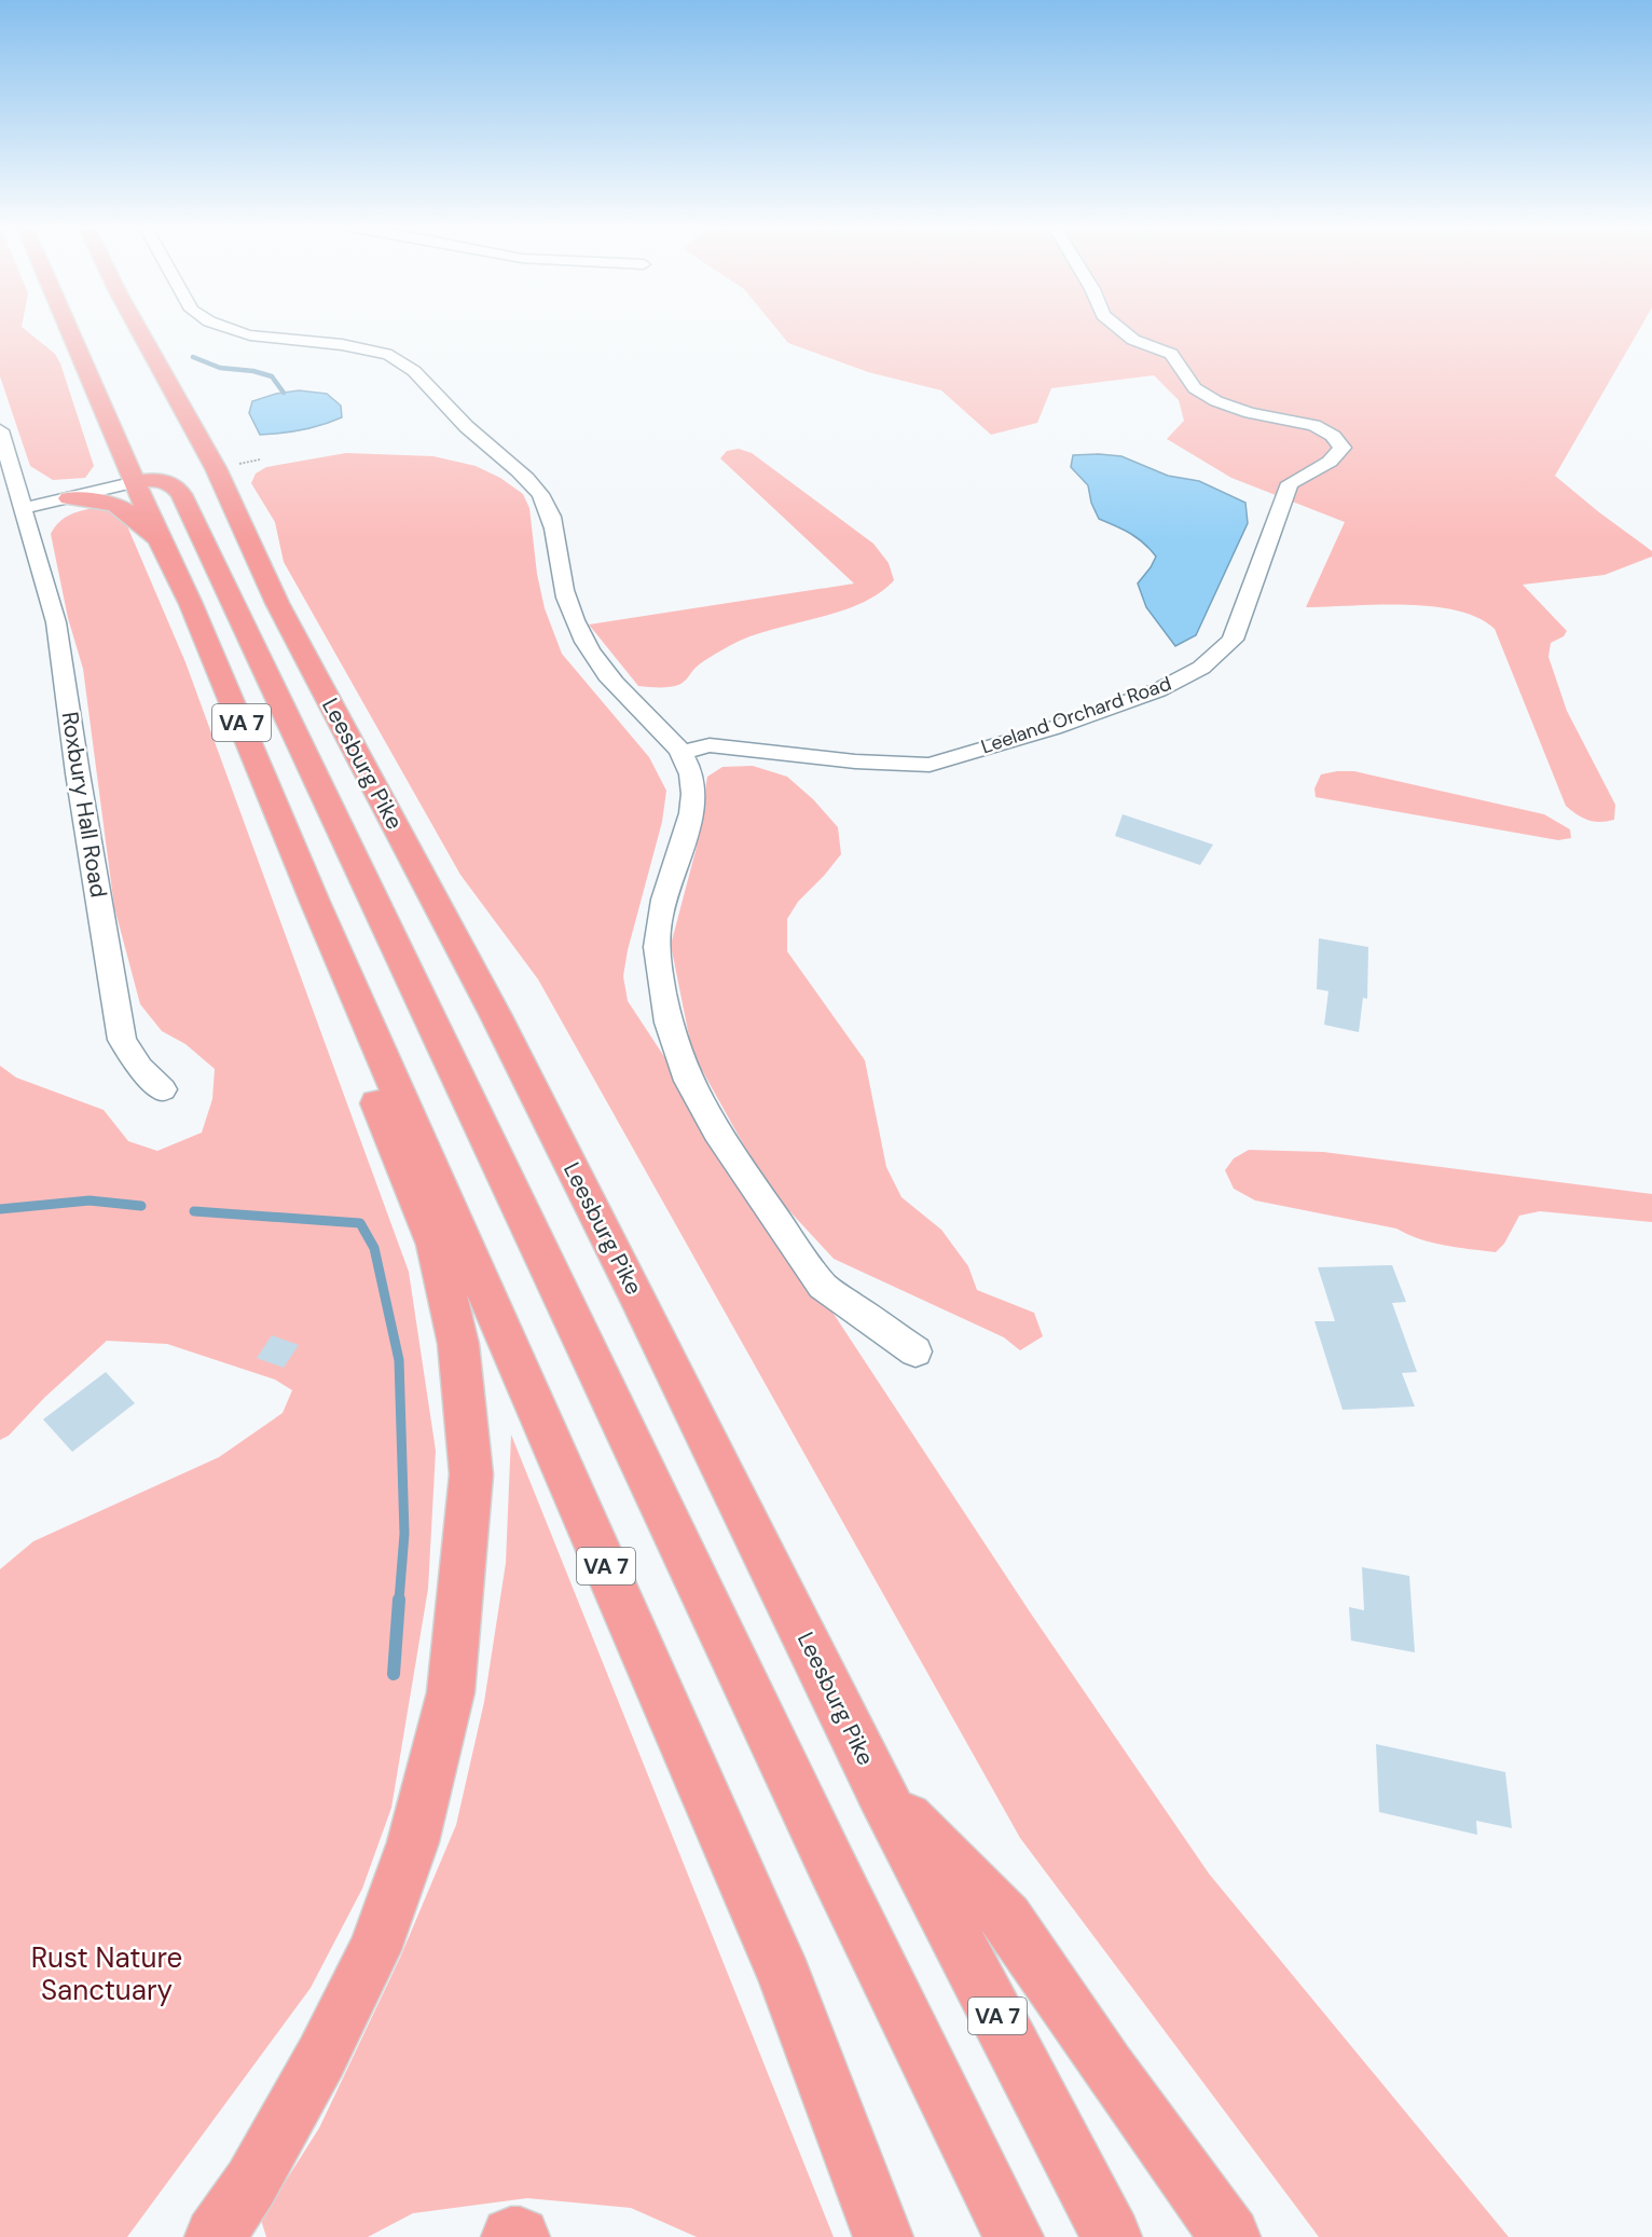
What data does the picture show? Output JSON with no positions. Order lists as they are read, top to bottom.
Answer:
{
  "streets": {
    "highway": ["VA 7", "Leesburg Pike"],
    "street": ["Leeland Orchard Road", "Roxbury Hall Road"]
  },
  "parks": ["Rust Nature Sanctuary"]
}
